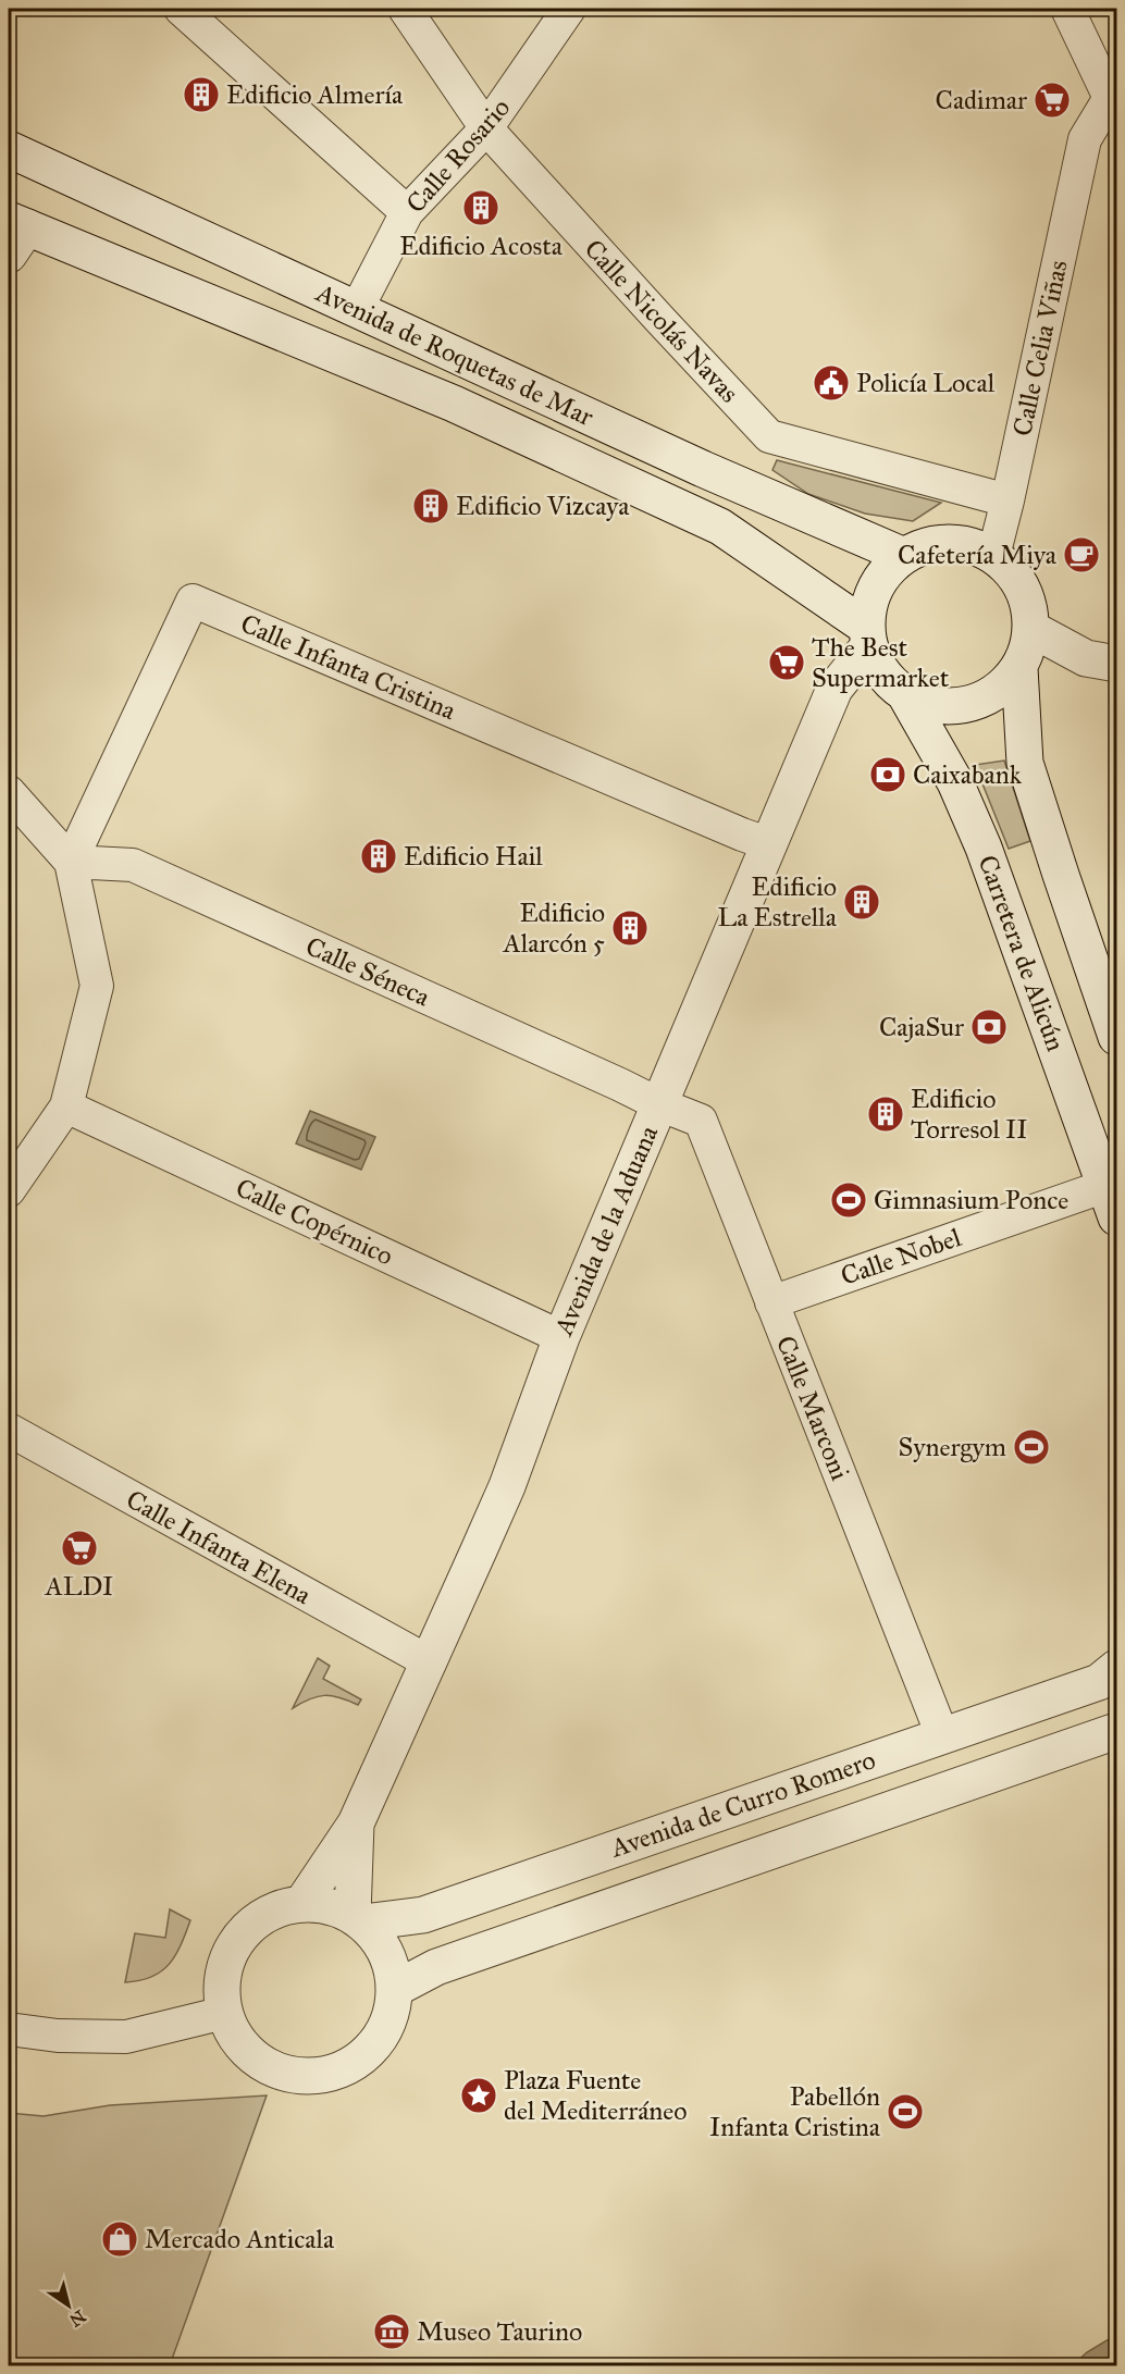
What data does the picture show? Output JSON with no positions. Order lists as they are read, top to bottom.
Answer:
{
  "streets": {
    "street": [
      "Calle Rosario",
      "Calle Nicolás Navas",
      "Calle Celia Viñas",
      "Avenida de Roquetas de Mar",
      "Calle Infanta Cristina",
      "Carretera de Alicún",
      "Calle Séneca",
      "Calle Copérnico",
      "Avenida de la Aduana",
      "Calle Nobel",
      "Calle Marconi",
      "Calle Infanta Elena",
      "Avenida de Curro Romero"
    ]
  },
  "crossings": [
    ["Calle Rosario", "Calle Nicolás Navas"],
    ["Calle Rosario", "Avenida de Roquetas de Mar"],
    ["Calle Nicolás Navas", "Calle Celia Viñas"],
    ["Calle Celia Viñas", "Avenida de Roquetas de Mar"],
    ["Calle Celia Viñas", "Carretera de Alicún"],
    ["Calle Celia Viñas", "Avenida de la Aduana"],
    ["Avenida de Roquetas de Mar", "Carretera de Alicún"],
    ["Avenida de Roquetas de Mar", "Avenida de la Aduana"],
    ["Calle Infanta Cristina", "Calle Séneca"],
    ["Calle Infanta Cristina", "Avenida de la Aduana"],
    ["Carretera de Alicún", "Avenida de la Aduana"],
    ["Carretera de Alicún", "Calle Nobel"],
    ["Calle Séneca", "Avenida de la Aduana"],
    ["Calle Séneca", "Calle Marconi"],
    ["Calle Copérnico", "Avenida de la Aduana"],
    ["Avenida de la Aduana", "Calle Marconi"],
    ["Avenida de la Aduana", "Calle Infanta Elena"],
    ["Avenida de la Aduana", "Avenida de Curro Romero"],
    ["Calle Nobel", "Calle Marconi"],
    ["Calle Marconi", "Avenida de Curro Romero"]
  ],
  "places": {
    "building": [
      "Edificio Almería",
      "Edificio Acosta",
      "Edificio Vizcaya",
      "Edificio Hail",
      "Edificio La Estrella",
      "Edificio Alarcón 5",
      "Edificio Torresol II"
    ],
    "supermarket": ["Cadimar", "The Best Supermarket", "ALDI"],
    "public building": ["Policía Local"],
    "cafe": ["Cafetería Miya"],
    "bank": ["Caixabank", "CajaSur"],
    "sports": ["Gimnasium Ponce", "Synergym", "Pabellón Infanta Cristina"],
    "place": ["Plaza Fuente del Mediterráneo"],
    "shop": ["Mercado Anticala"],
    "museum": ["Museo Taurino"]
  },
  "north": "bottom right"
}
